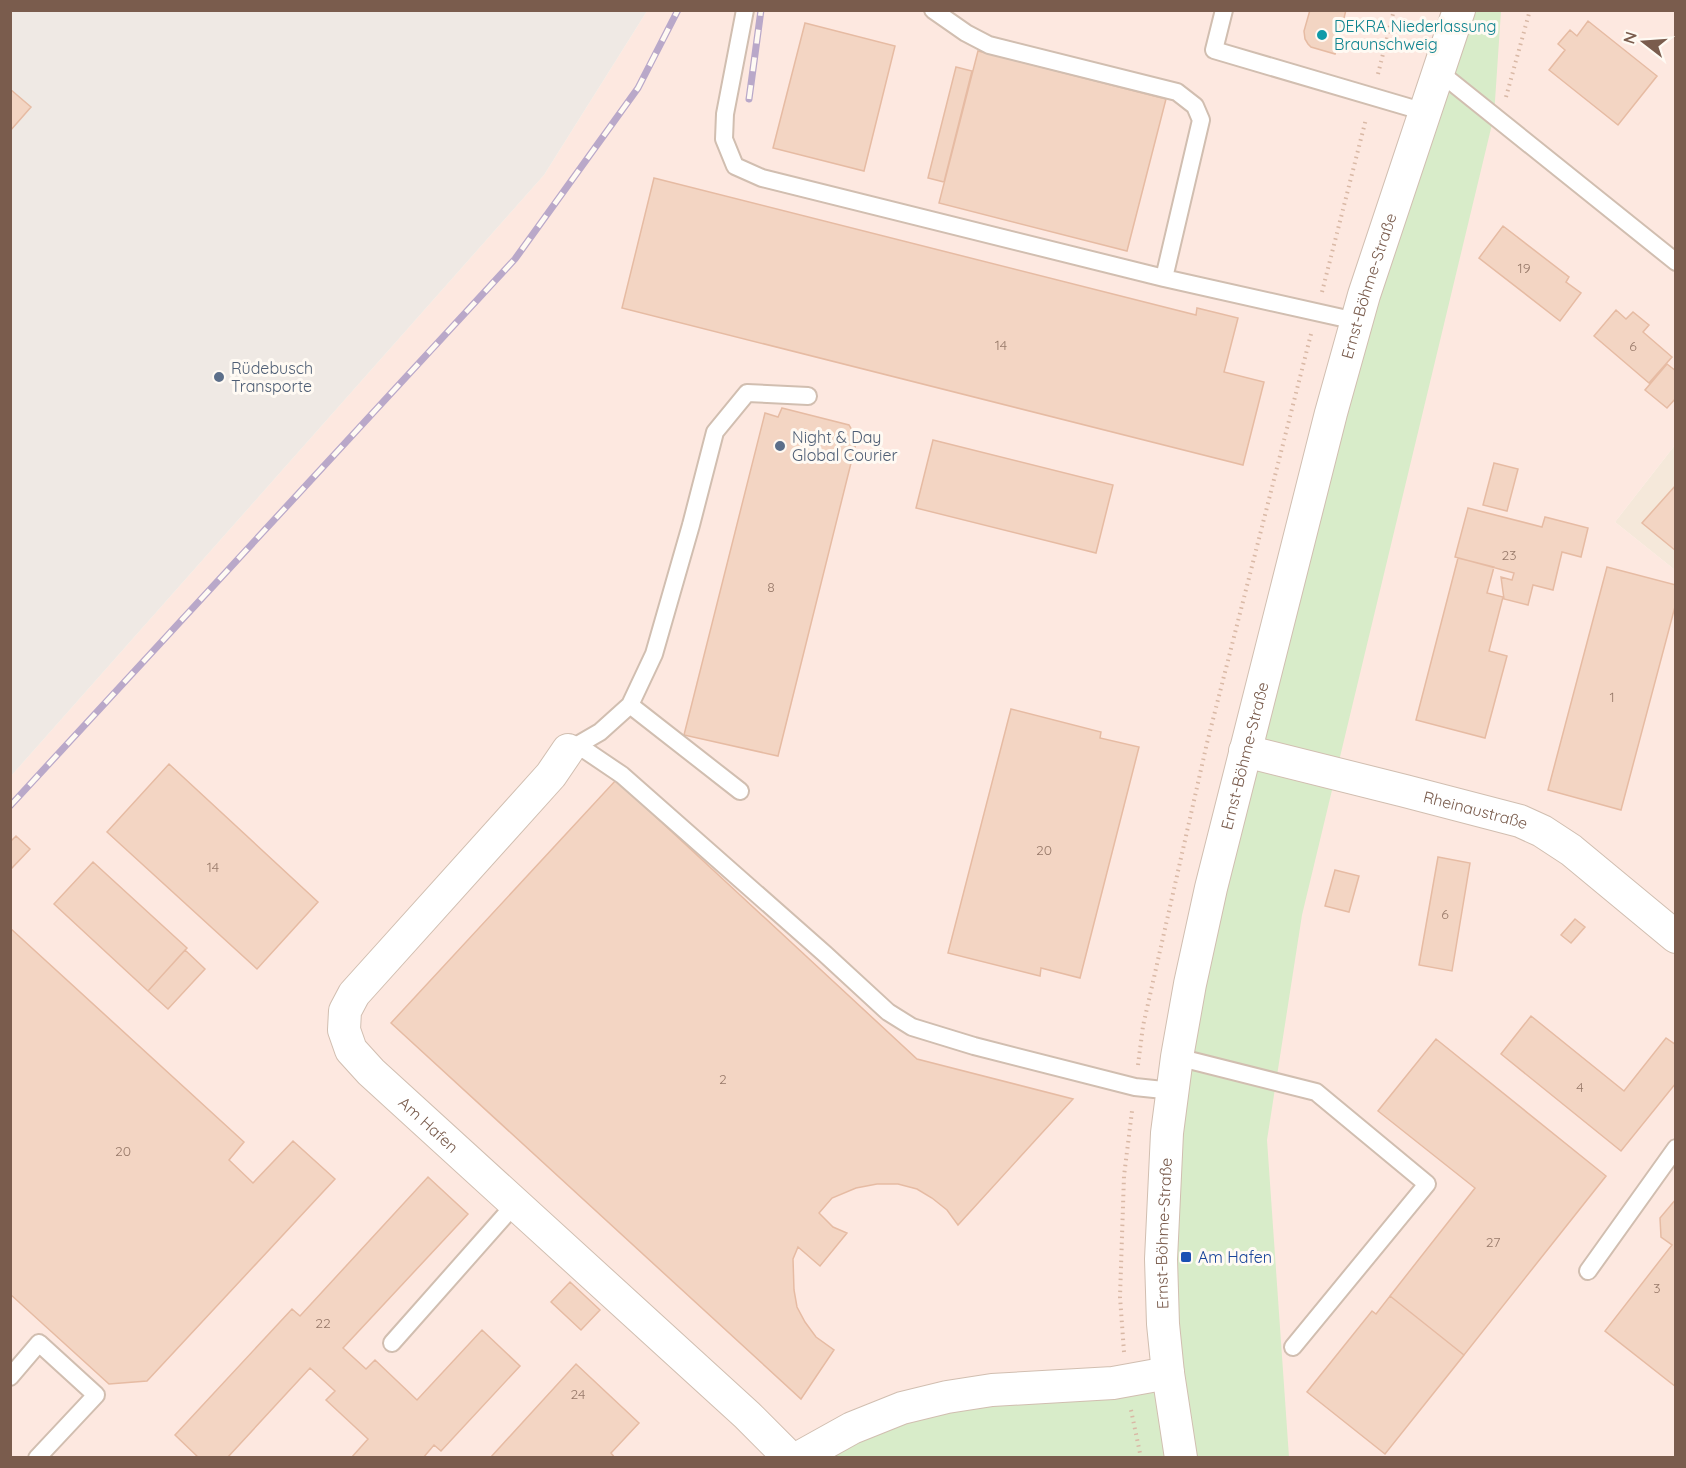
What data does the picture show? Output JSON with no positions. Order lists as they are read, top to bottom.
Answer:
{
  "streets": {
    "street": ["Ernst-Böhme-Straße", "Rheinaustraße", "Am Hafen"]
  },
  "crossings": [
    ["Ernst-Böhme-Straße", "Rheinaustraße"]
  ],
  "places": {
    "other": ["DEKRA Niederlassung Braunschweig", "Rüdebusch Transporte", "Night & Day Global Courier"],
    "transit": ["Am Hafen"]
  },
  "house_numbers": [
    "19",
    "14",
    "6",
    "23",
    "8",
    "1",
    "20",
    "14",
    "6",
    "2",
    "4",
    "20",
    "27",
    "3",
    "22",
    "24"
  ],
  "north": "left"
}
